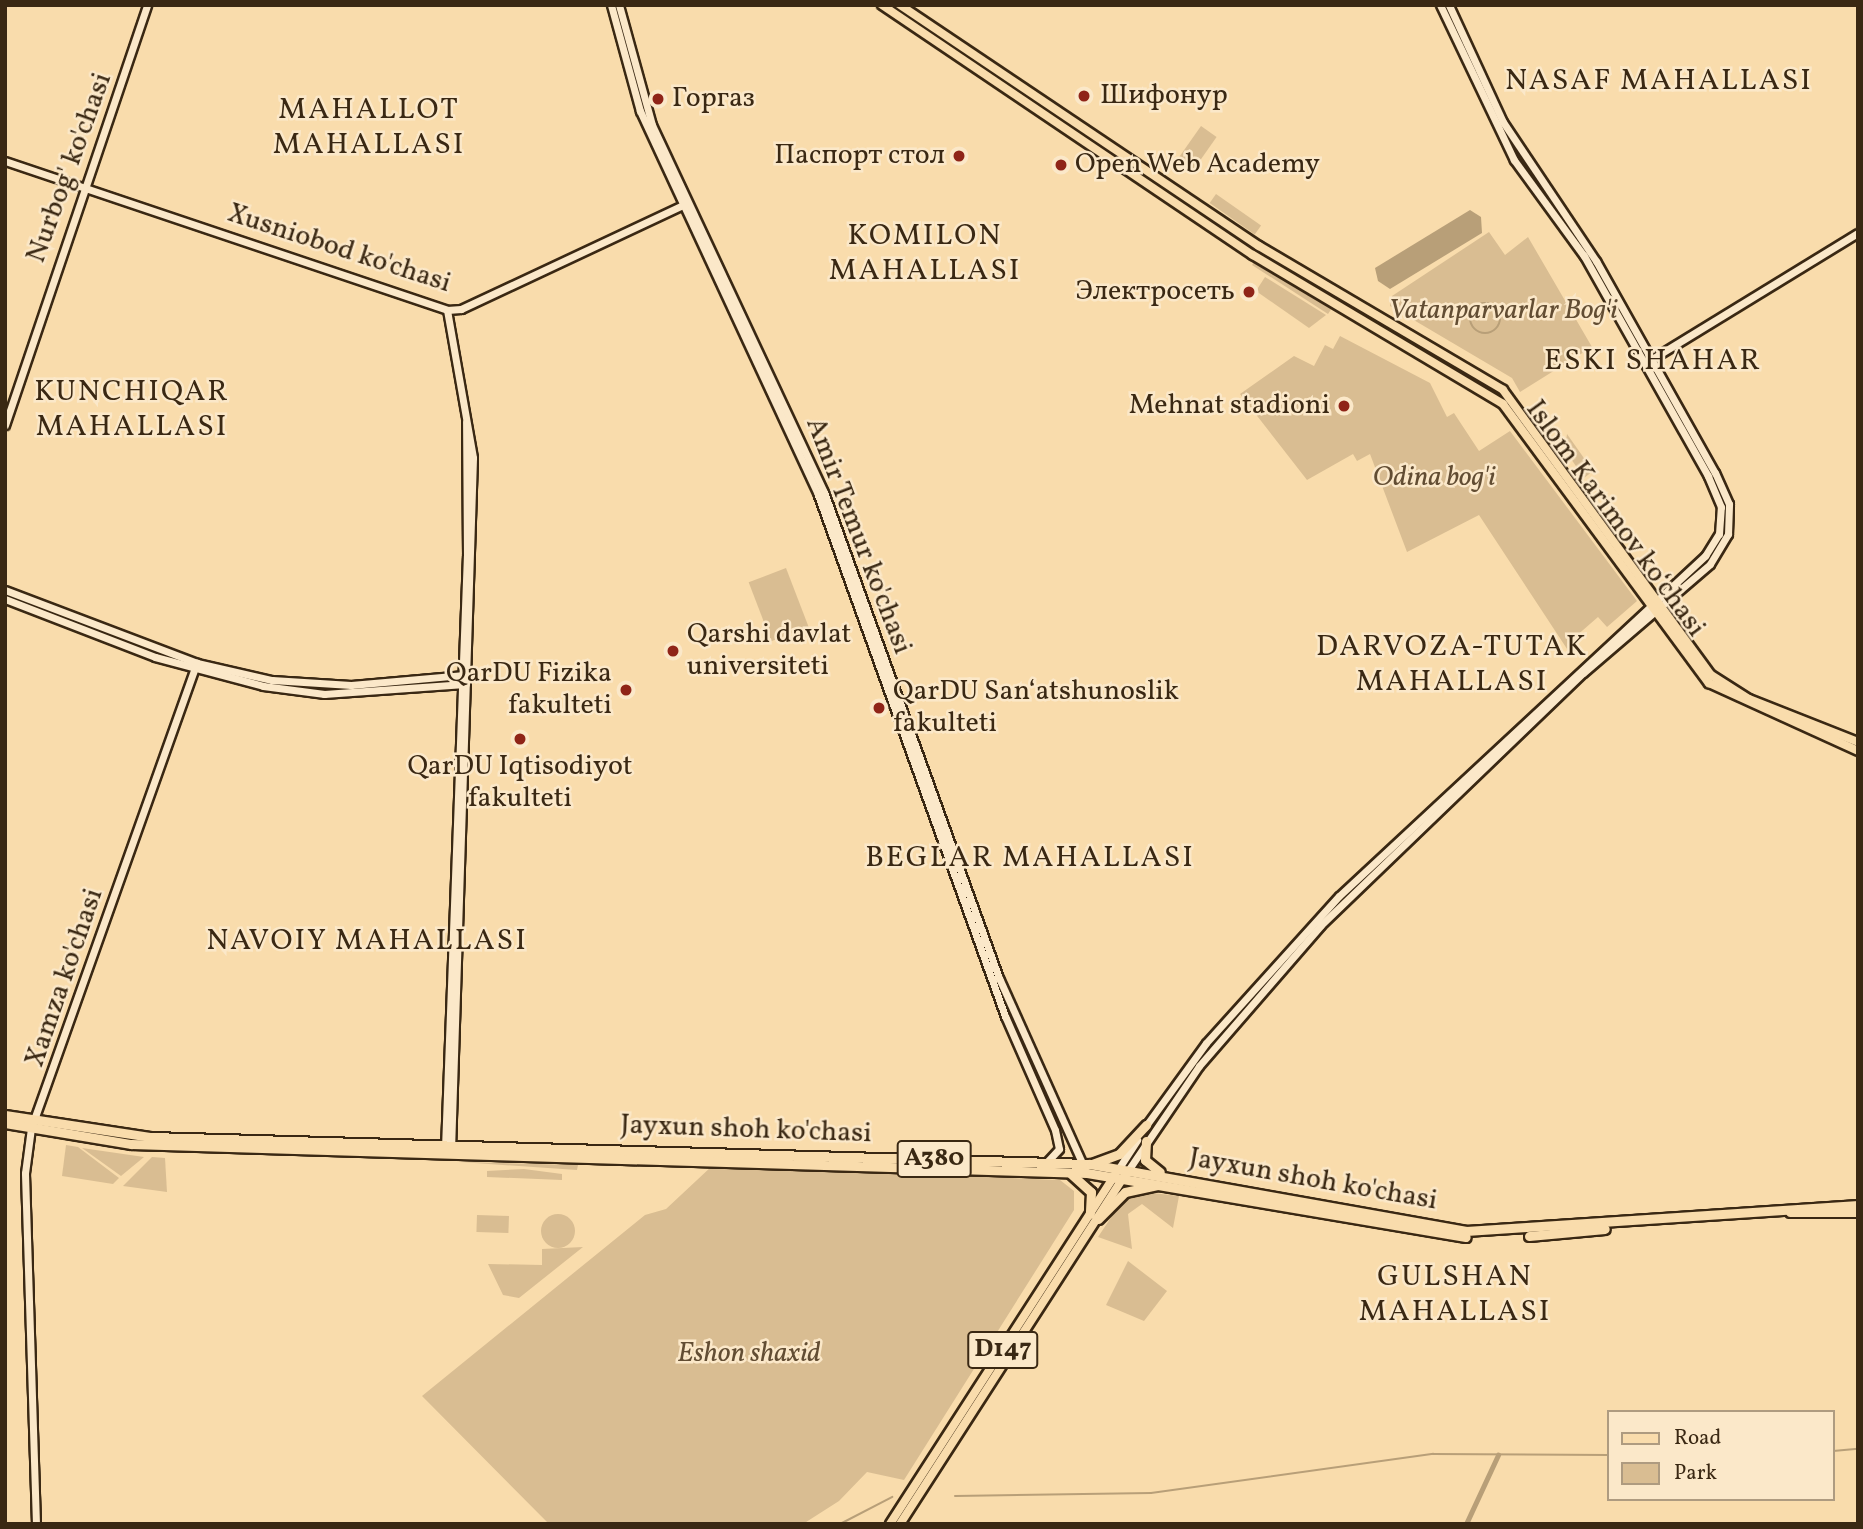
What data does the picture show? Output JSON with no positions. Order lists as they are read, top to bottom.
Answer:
{
  "streets": {
    "highway": ["Jayxun shoh ko'chasi", "A380"],
    "main road": [
      "Nurbog' ko'chasi",
      "Xusniobod ko'chasi",
      "Islom Karimov ko‘chasi",
      "Amir Temur ko'chasi",
      "Xamza ko'chasi",
      "D147"
    ]
  },
  "crossings": [
    ["Nurbog' ko'chasi", "Xusniobod ko'chasi"],
    ["Xusniobod ko'chasi", "Amir Temur ko'chasi"],
    ["Amir Temur ko'chasi", "Jayxun shoh ko'chasi"],
    ["Xamza ko'chasi", "Jayxun shoh ko'chasi"],
    ["Jayxun shoh ko'chasi", "D147"]
  ],
  "districts": [
    "NASAF MAHALLASI",
    "MAHALLOT MAHALLASI",
    "KOMILON MAHALLASI",
    "ESKI SHAHAR",
    "KUNCHIQAR MAHALLASI",
    "DARVOZA-TUTAK MAHALLASI",
    "BEGLAR MAHALLASI",
    "NAVOIY MAHALLASI",
    "GULSHAN MAHALLASI"
  ],
  "parks": ["Vatanparvarlar Bog'i", "Odina bog'i", "Eshon shaxid"],
  "places": [
    "Шифонур",
    "Горгаз",
    "Паспорт стол",
    "Open Web Academy",
    "Электросеть",
    "Mehnat stadioni",
    "Qarshi davlat universiteti",
    "QarDU Fizika fakulteti",
    "QarDU San‘atshunoslik fakulteti",
    "QarDU Iqtisodiyot fakulteti"
  ],
  "legend": ["Road", "Park"]
}
